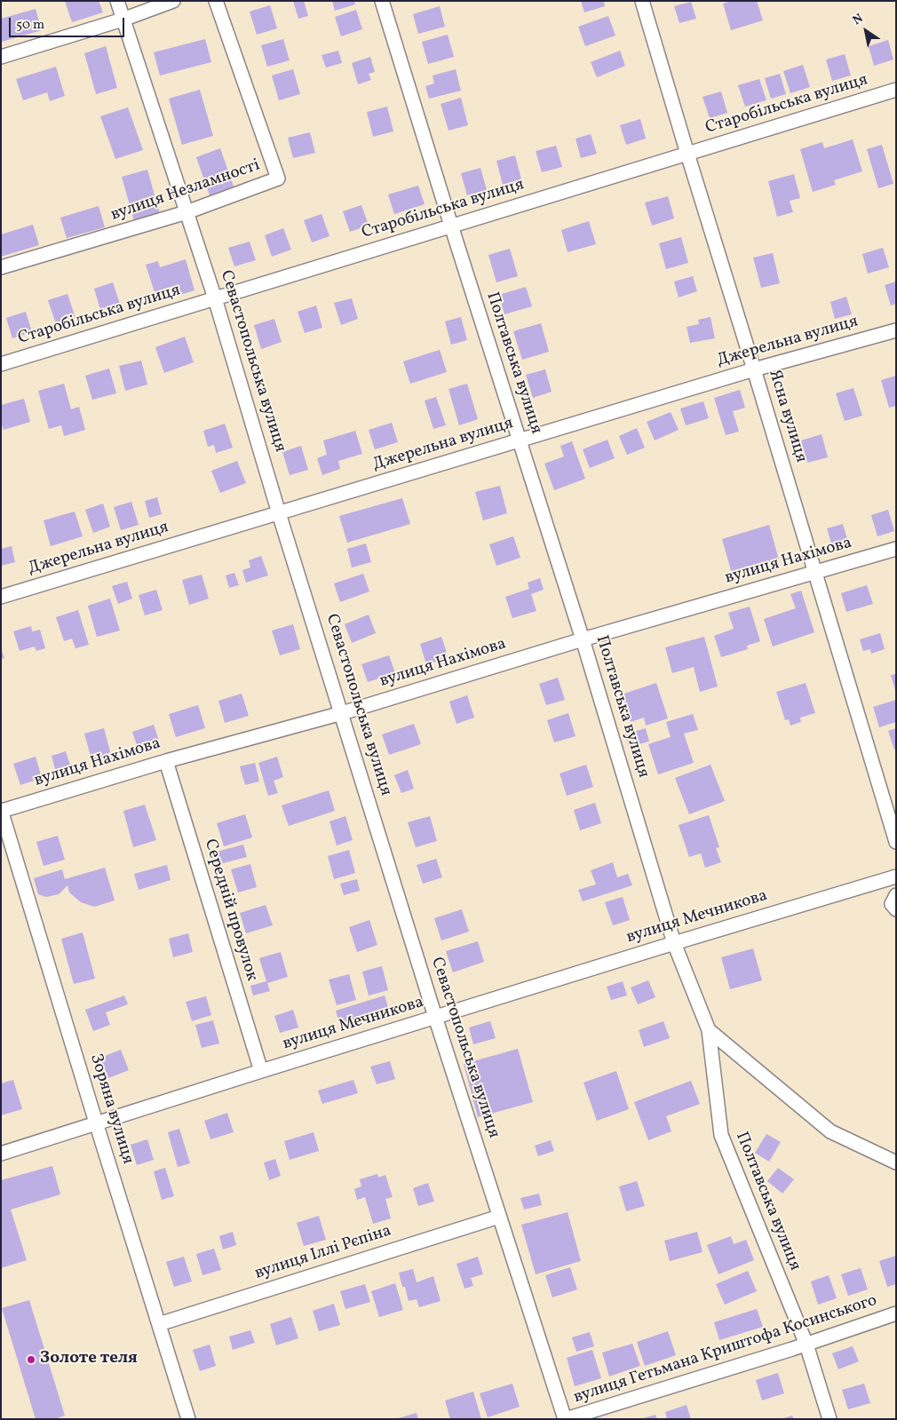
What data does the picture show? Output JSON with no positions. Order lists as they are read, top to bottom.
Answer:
{
  "streets": {
    "street": [
      "Старобільська вулиця",
      "вулиця Незламності",
      "Джерельна вулиця",
      "Севастопольська вулиця",
      "Полтавська вулиця",
      "Ясна вулиця",
      "вулиця Нахімова",
      "Середній провулок",
      "вулиця Мечникова",
      "Зоряна вулиця",
      "вулиця Іллі Рєпіна",
      "вулиця Гетьмана Криштофа Косинського"
    ]
  },
  "crossings": [
    ["Старобільська вулиця", "Севастопольська вулиця"],
    ["Старобільська вулиця", "Полтавська вулиця"],
    ["Старобільська вулиця", "Ясна вулиця"],
    ["вулиця Незламності", "Севастопольська вулиця"],
    ["Джерельна вулиця", "Севастопольська вулиця"],
    ["Джерельна вулиця", "Полтавська вулиця"],
    ["Джерельна вулиця", "Ясна вулиця"],
    ["Севастопольська вулиця", "вулиця Нахімова"],
    ["Севастопольська вулиця", "вулиця Мечникова"],
    ["Севастопольська вулиця", "вулиця Іллі Рєпіна"],
    ["Севастопольська вулиця", "вулиця Гетьмана Криштофа Косинського"],
    ["Полтавська вулиця", "вулиця Нахімова"],
    ["Полтавська вулиця", "вулиця Мечникова"],
    ["Полтавська вулиця", "вулиця Гетьмана Криштофа Косинського"],
    ["Ясна вулиця", "вулиця Нахімова"],
    ["вулиця Нахімова", "Середній провулок"],
    ["вулиця Нахімова", "Зоряна вулиця"],
    ["Середній провулок", "вулиця Мечникова"],
    ["вулиця Мечникова", "Зоряна вулиця"],
    ["Зоряна вулиця", "вулиця Іллі Рєпіна"]
  ],
  "places": ["Золоте теля"],
  "scale_bar": "50 m",
  "north": "top left"
}
